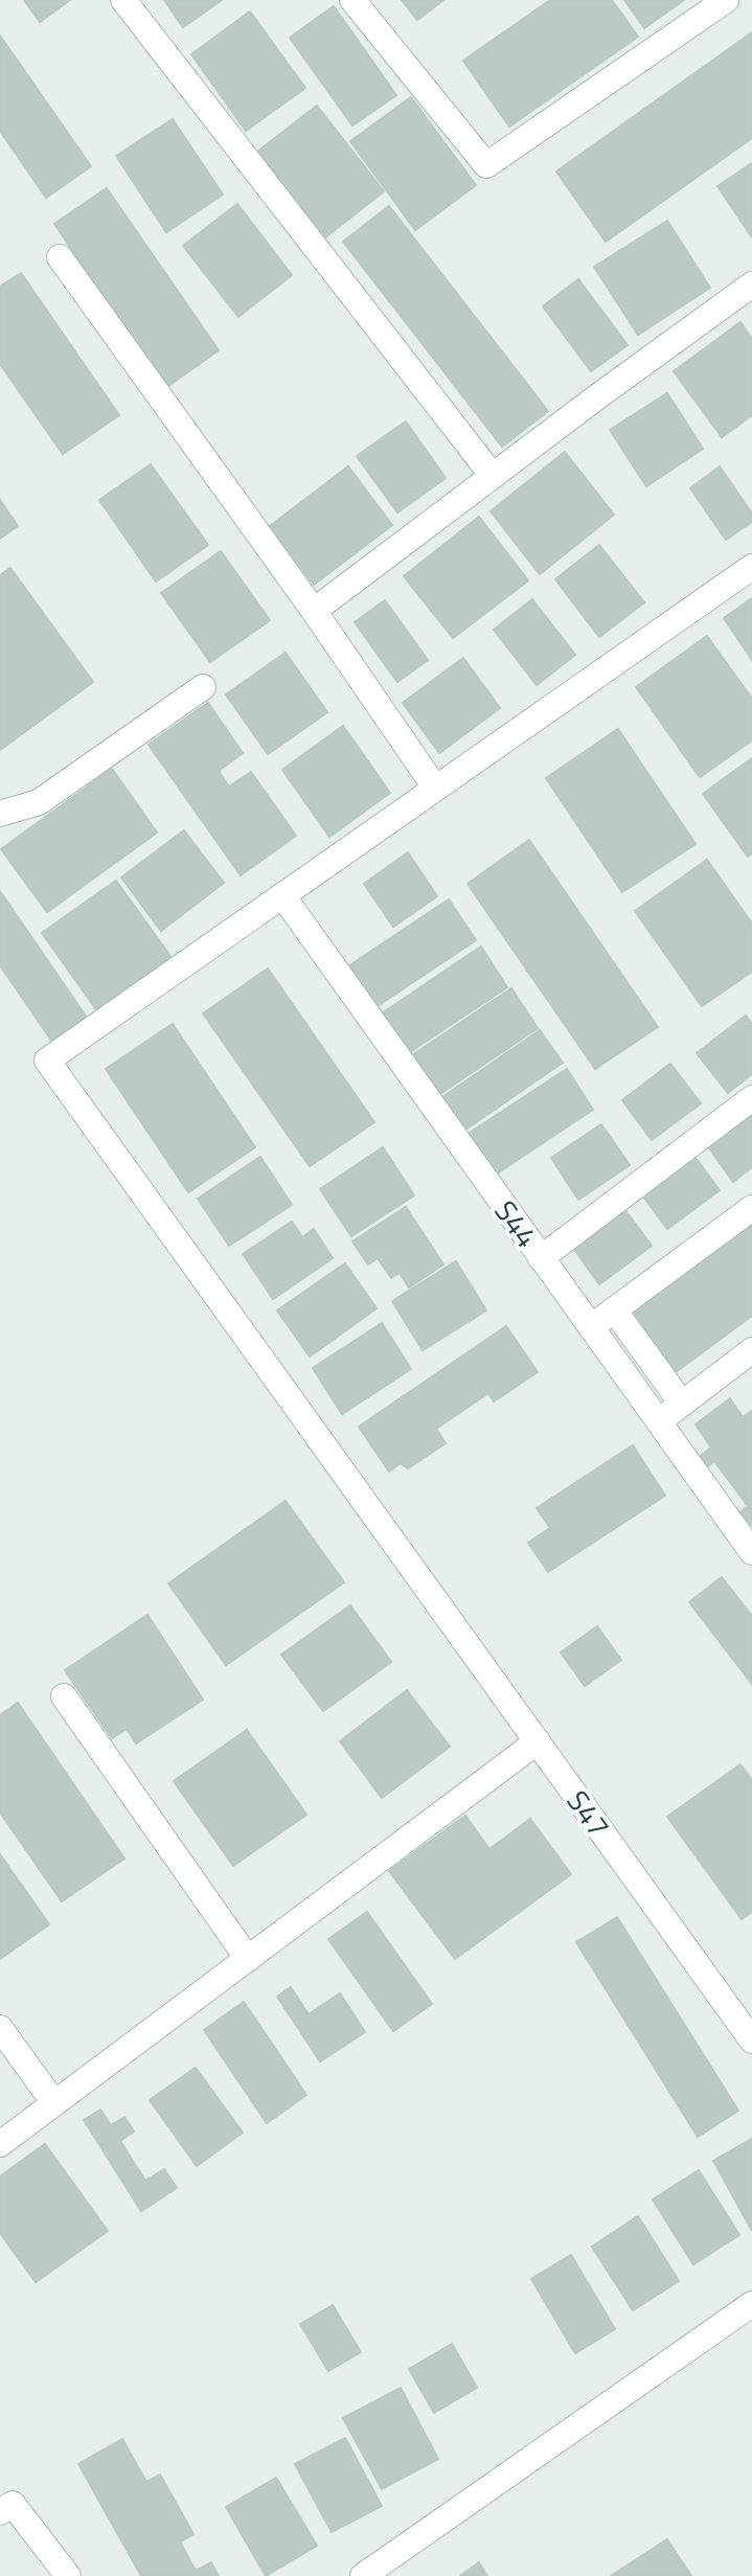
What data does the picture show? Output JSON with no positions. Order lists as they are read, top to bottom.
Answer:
{
  "streets": {
    "street": ["S44", "S47"]
  },
  "crossings": [
    ["S44", "S47"]
  ]
}
